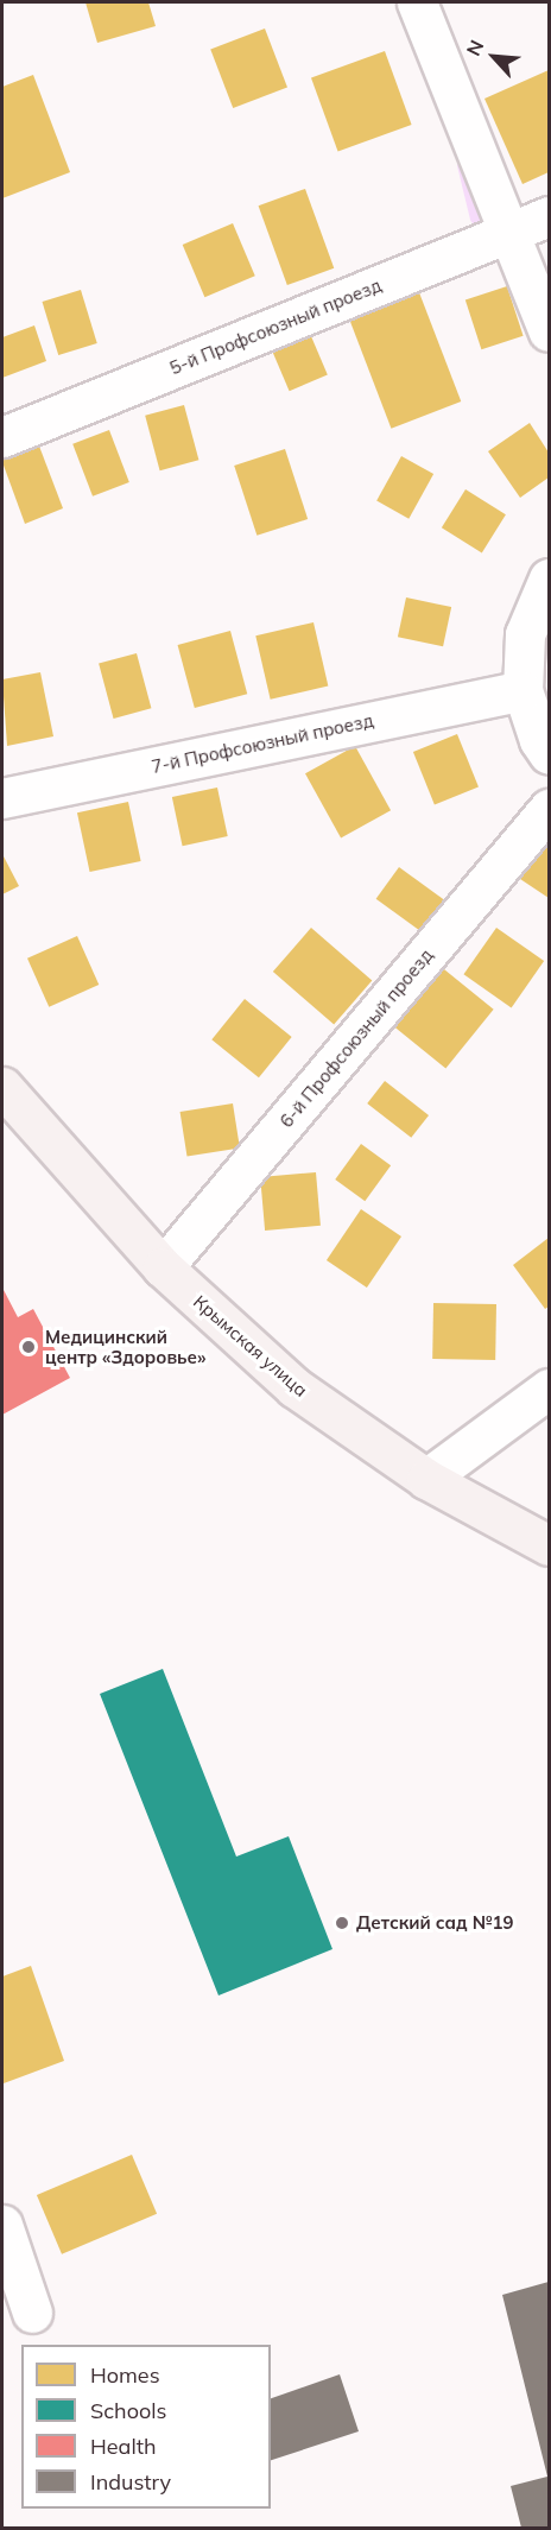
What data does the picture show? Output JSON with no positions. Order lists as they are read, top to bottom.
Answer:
{
  "streets": {
    "main road": ["Крымская улица"],
    "street": ["5-й Профсоюзный проезд", "7-й Профсоюзный проезд", "6-й Профсоюзный проезд"]
  },
  "crossings": [
    ["6-й Профсоюзный проезд", "Крымская улица"]
  ],
  "places": ["Медицинский центр «Здоровье»", "Детский сад №19"],
  "legend": [
    "Homes",
    "Schools",
    "Health",
    "Industry"
  ],
  "north": "top left"
}
